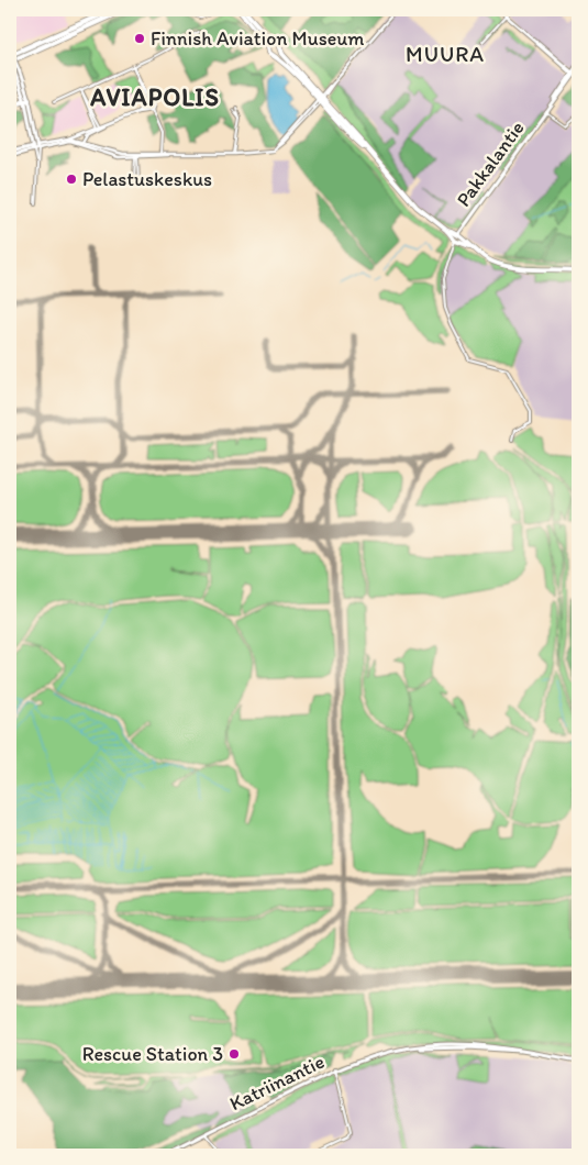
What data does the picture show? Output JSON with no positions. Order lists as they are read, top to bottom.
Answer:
{
  "streets": {
    "main road": ["Pakkalantie", "Katriinantie"]
  },
  "districts": ["MUURA", "AVIAPOLIS"],
  "places": ["Finnish Aviation Museum", "Pelastuskeskus", "Rescue Station 3"]
}
